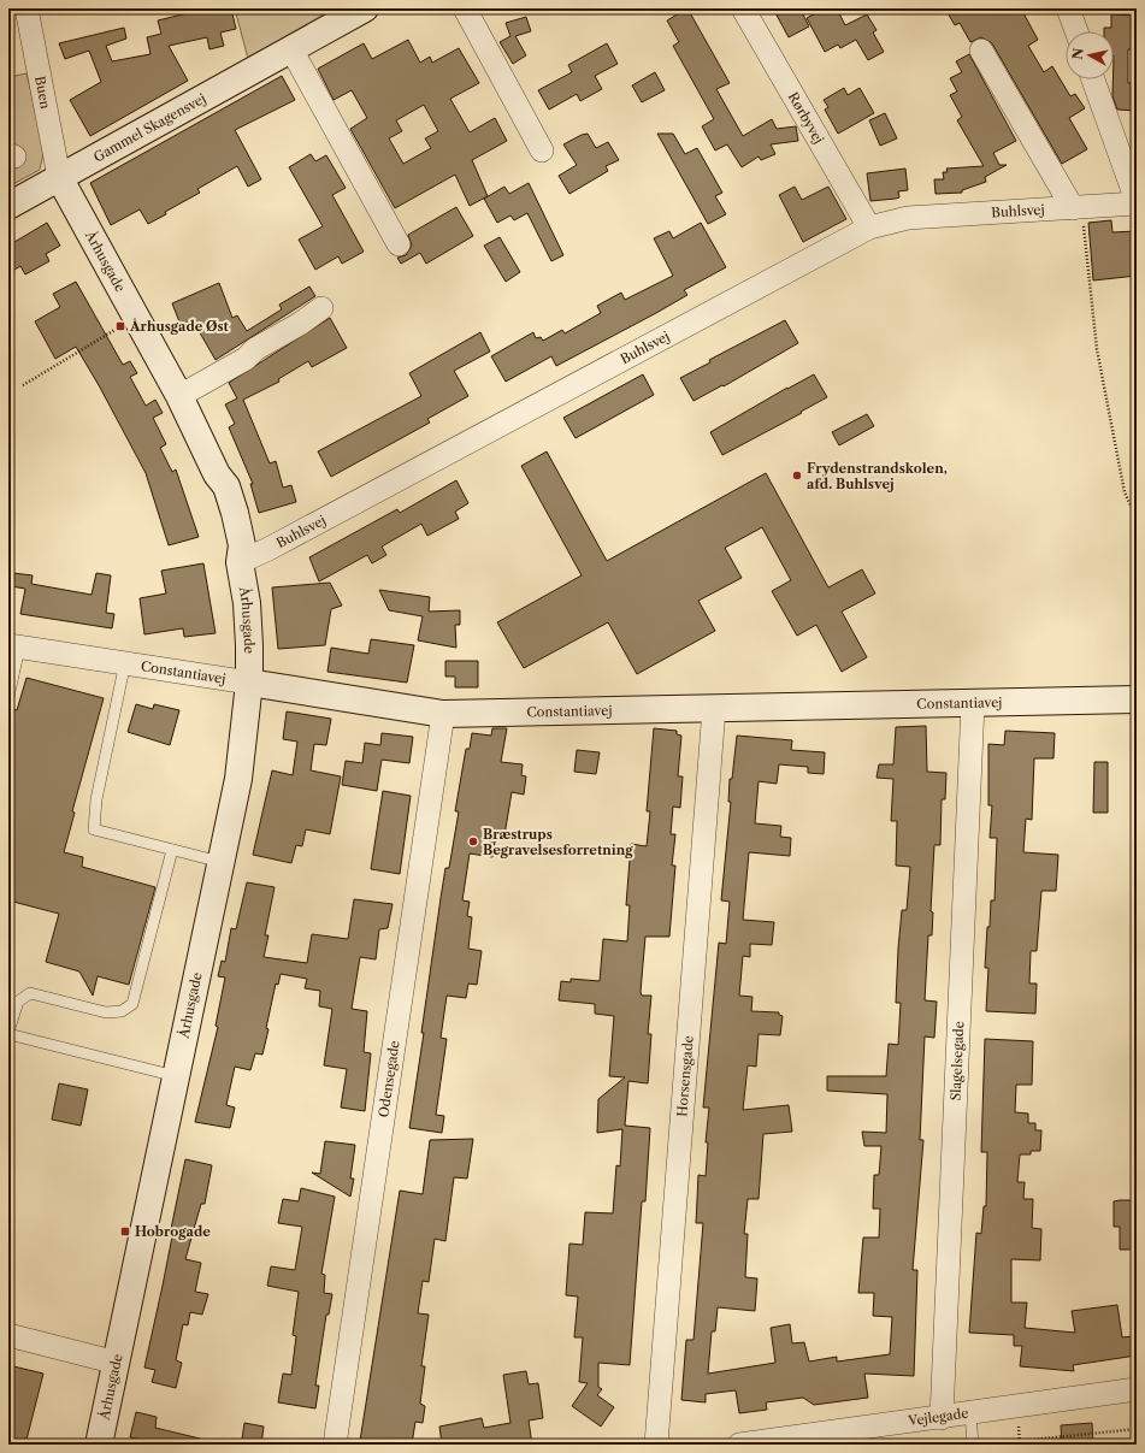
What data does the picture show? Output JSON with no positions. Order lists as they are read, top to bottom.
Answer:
{
  "streets": {
    "street": [
      "Buen",
      "Rørbyvej",
      "Gammel Skagensvej",
      "Buhlsvej",
      "Århusgade",
      "Constantiavej",
      "Slagelsegade",
      "Horsensgade",
      "Odensegade",
      "Vejlegade"
    ]
  },
  "crossings": [
    ["Buen", "Gammel Skagensvej"],
    ["Buen", "Århusgade"],
    ["Rørbyvej", "Buhlsvej"],
    ["Gammel Skagensvej", "Århusgade"],
    ["Buhlsvej", "Århusgade"],
    ["Århusgade", "Constantiavej"],
    ["Constantiavej", "Slagelsegade"],
    ["Constantiavej", "Horsensgade"],
    ["Constantiavej", "Odensegade"],
    ["Slagelsegade", "Vejlegade"]
  ],
  "places": {
    "transit": ["Århusgade Øst", "Hobrogade"],
    "other": ["Frydenstrandskolen, afd. Buhlsvej", "Bræstrups Begravelsesforretning"]
  },
  "north": "left"
}
